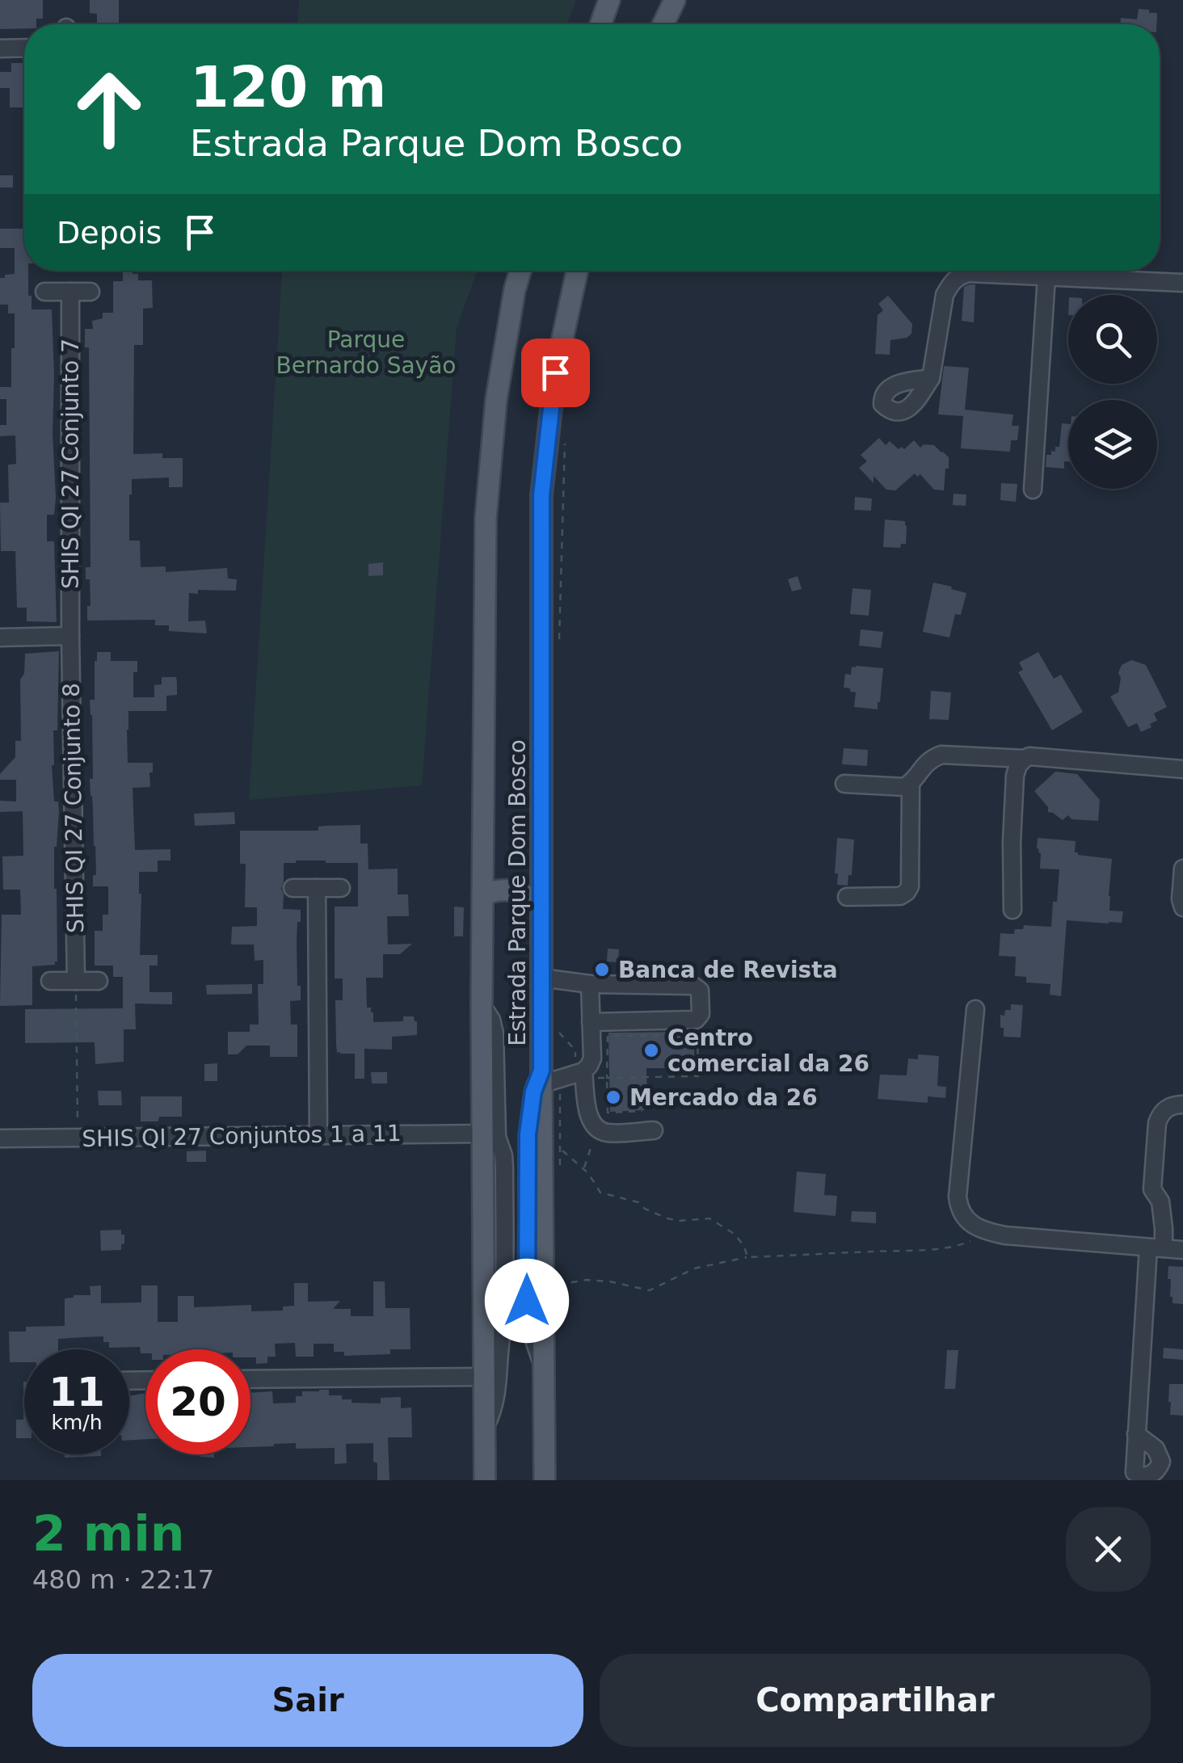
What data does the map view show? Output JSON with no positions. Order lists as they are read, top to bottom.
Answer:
{
  "streets": {
    "main road": ["Estrada Parque Dom Bosco"],
    "street": ["SHIS QI 27 Conjunto 7", "SHIS QI 27 Conjunto 8", "SHIS QI 27 Conjuntos 1 a 11"]
  },
  "crossings": [
    ["SHIS QI 27 Conjunto 7", "SHIS QI 27 Conjunto 8"],
    ["Estrada Parque Dom Bosco", "SHIS QI 27 Conjuntos 1 a 11"]
  ],
  "parks": ["Parque Bernardo Sayão"],
  "places": ["Banca de Revista", "Centro comercial da 26", "Mercado da 26"],
  "page": {
    "turn": ["120 m", "Estrada Parque Dom Bosco"],
    "then": "Depois",
    "speed": "11 km/h",
    "limit": "20",
    "heading": ["2 min", "480 m · 22:17"],
    "buttons": ["Sair", "Compartilhar"]
  }
}
